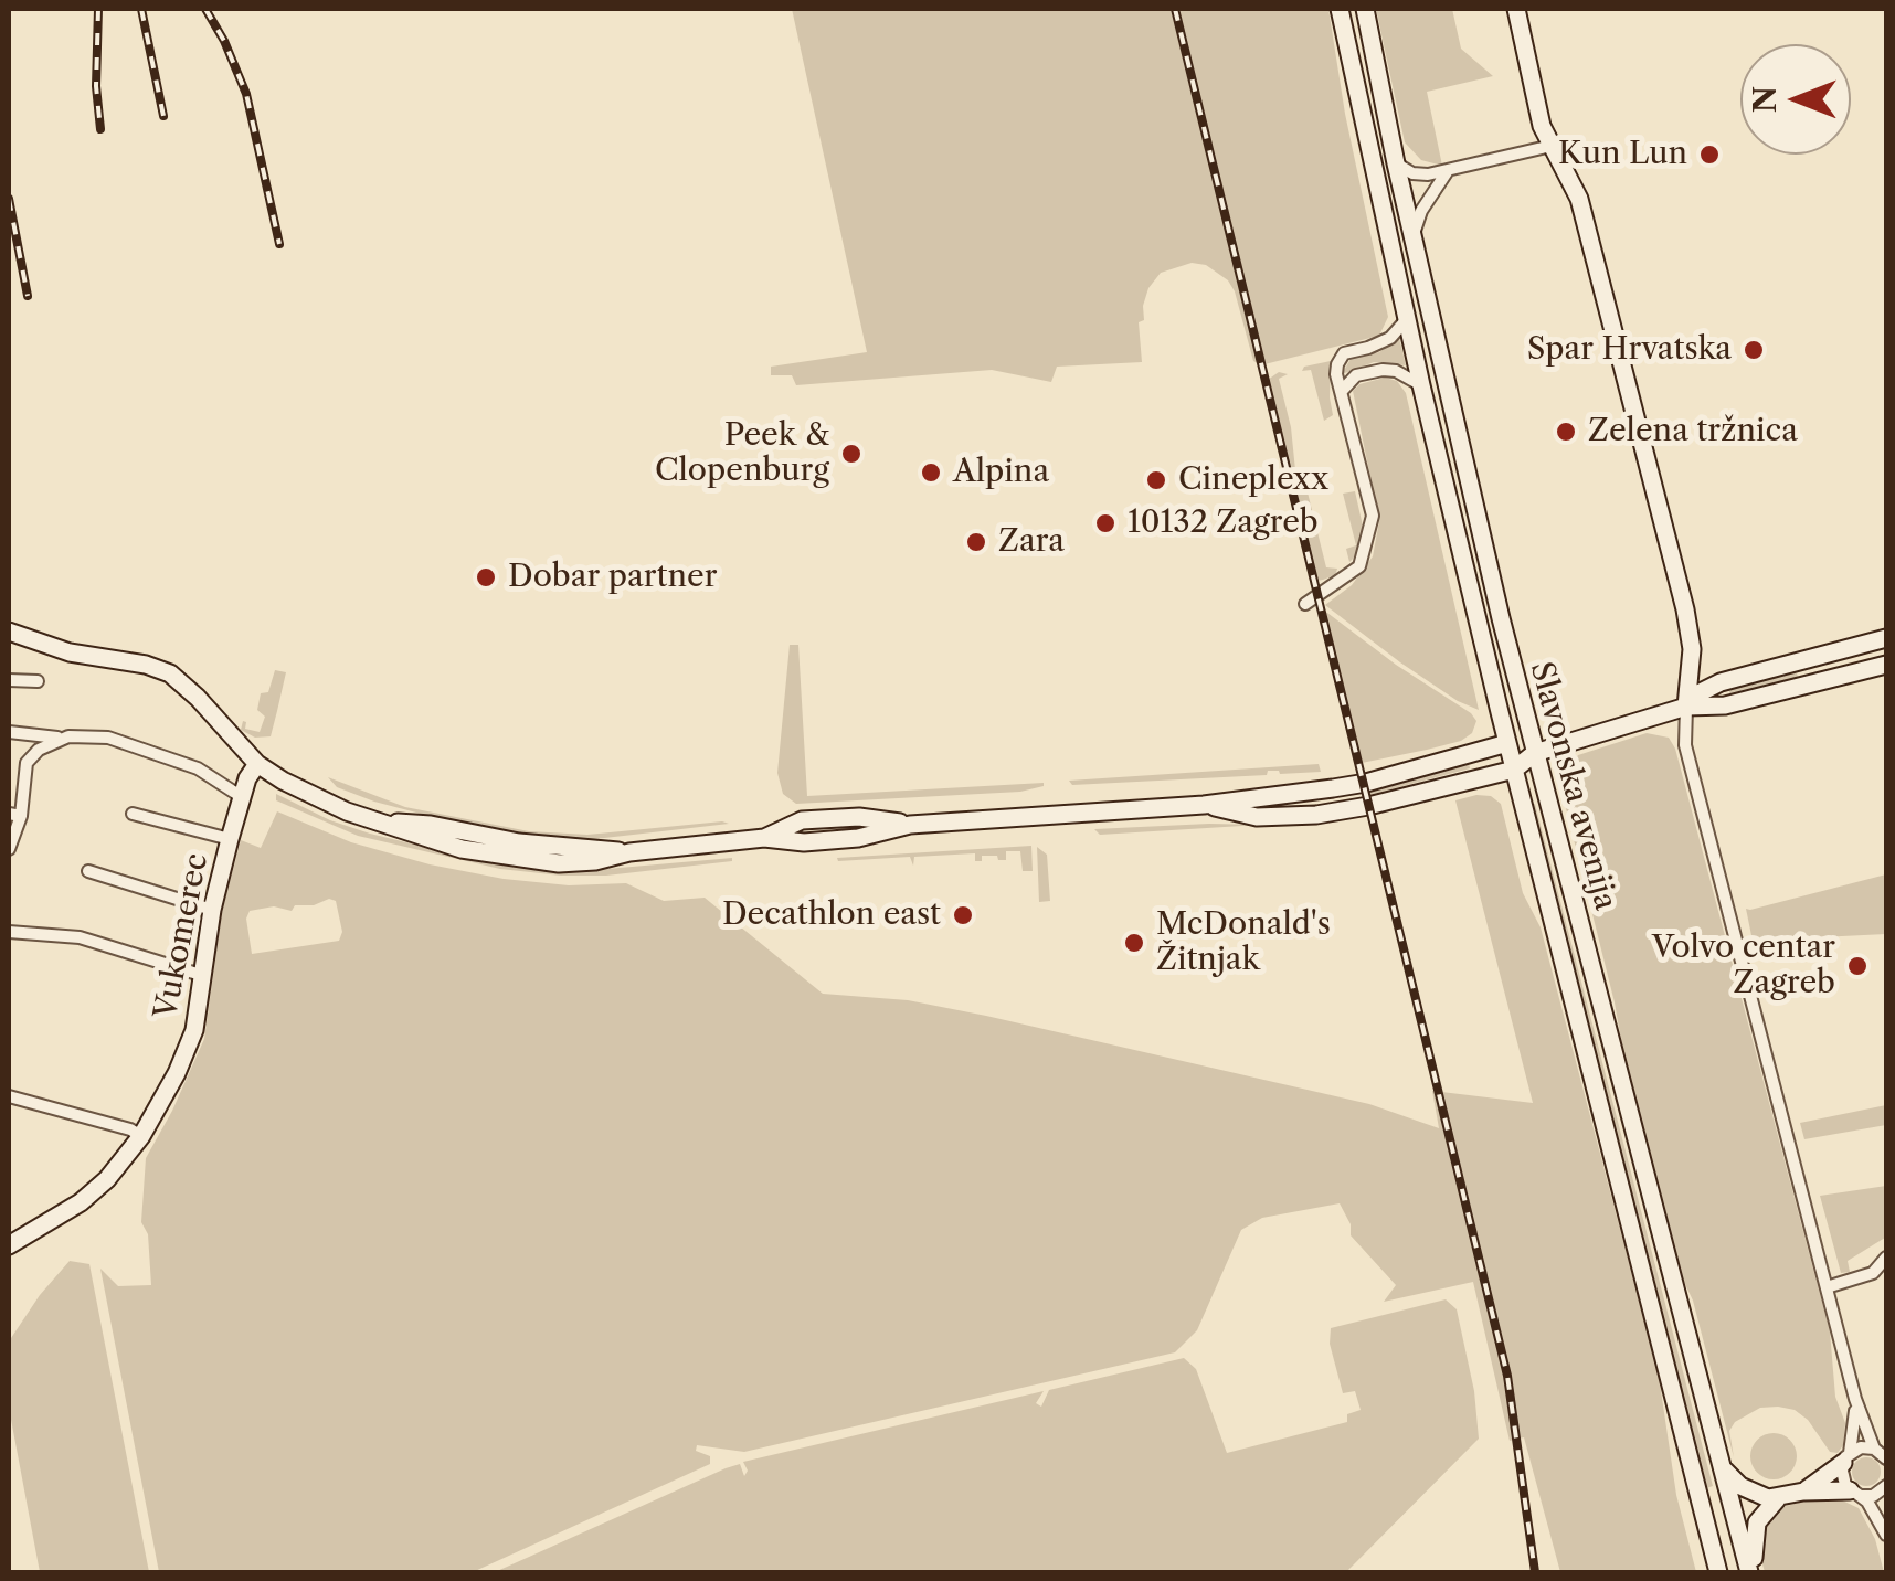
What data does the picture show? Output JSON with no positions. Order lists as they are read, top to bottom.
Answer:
{
  "streets": {
    "street": ["Slavonska avenija", "Vukomerec"]
  },
  "places": [
    "Kun Lun",
    "Spar Hrvatska",
    "Zelena tržnica",
    "Peek & Clopenburg",
    "Alpina",
    "Cineplexx",
    "10132 Zagreb",
    "Zara",
    "Dobar partner",
    "Decathlon east",
    "McDonald's Žitnjak",
    "Volvo centar Zagreb"
  ],
  "north": "left"
}
